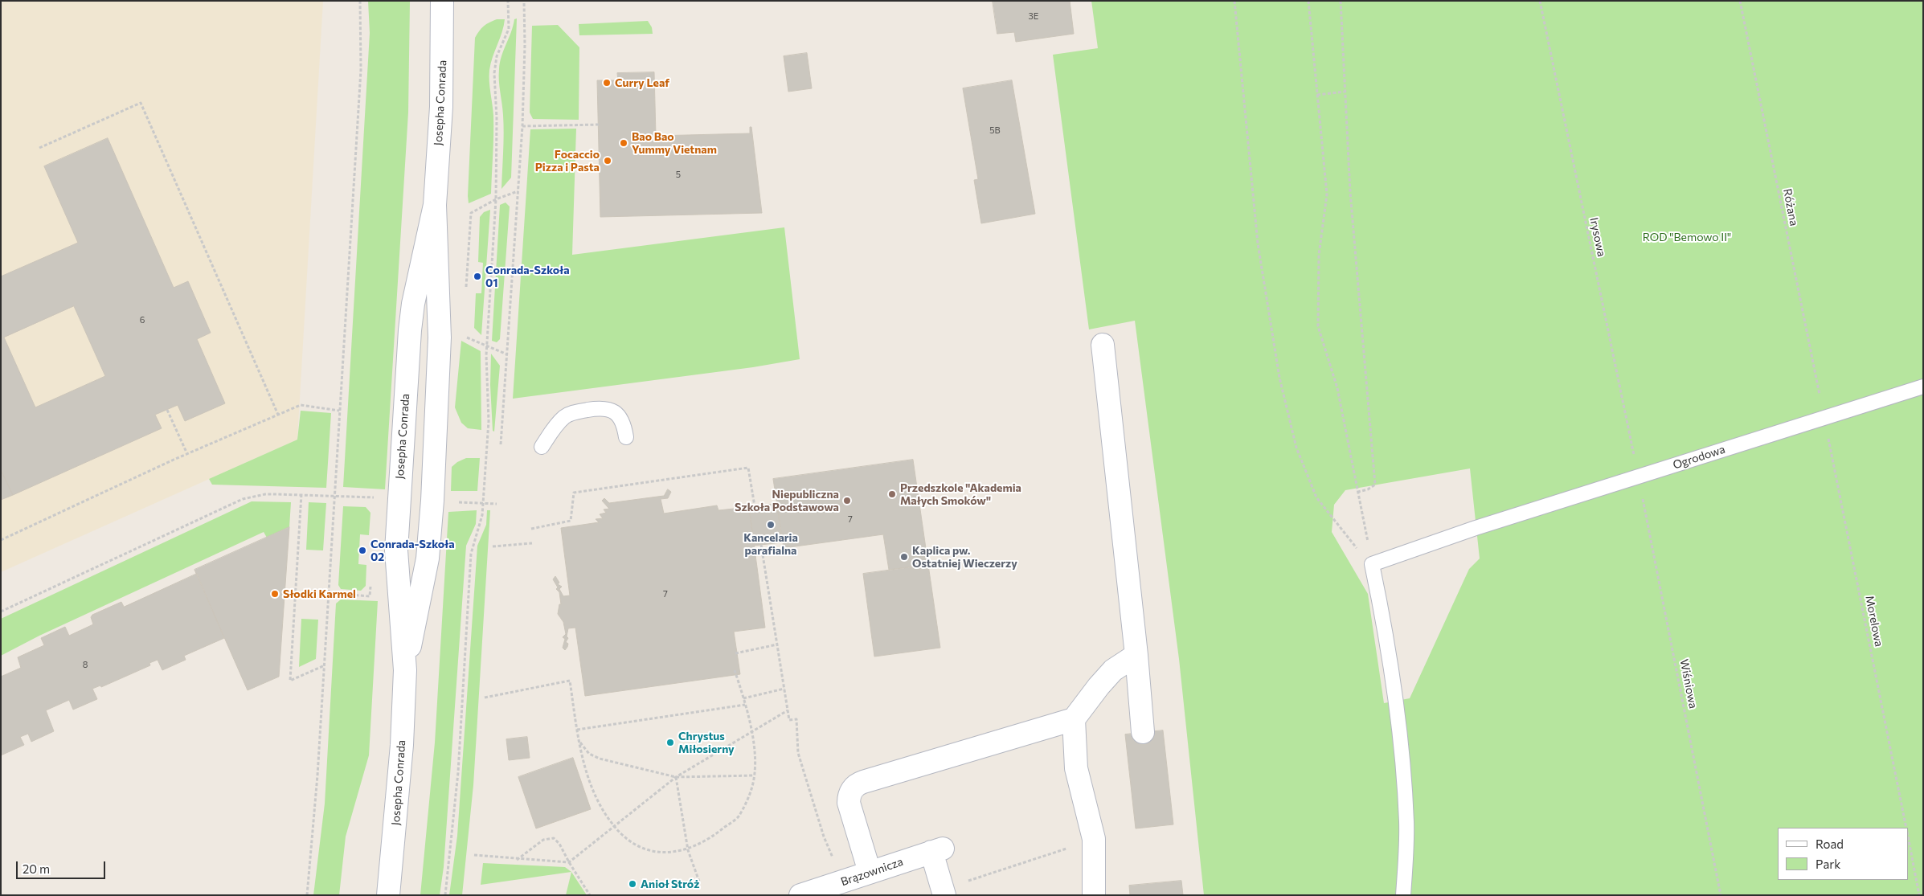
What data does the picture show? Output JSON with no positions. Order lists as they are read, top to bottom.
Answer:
{
  "streets": {
    "street": ["Josepha Conrada", "Brązownicza"],
    "lane": ["Ogrodowa"],
    "path": [
      "Różana",
      "Irysowa",
      "Morelowa",
      "Wiśniowa"
    ]
  },
  "crossings": [
    ["Różana", "Ogrodowa"],
    ["Różana", "Morelowa"],
    ["Irysowa", "Ogrodowa"],
    ["Irysowa", "Wiśniowa"],
    ["Ogrodowa", "Morelowa"],
    ["Ogrodowa", "Wiśniowa"]
  ],
  "parks": ["ROD \"Bemowo II\""],
  "places": [
    "Curry Leaf",
    "Bao Bao Yummy Vietnam",
    "Focaccio Pizza i Pasta",
    "Conrada-Szkoła 01",
    "Przedszkole \"Akademia Małych Smoków\"",
    "Niepubliczna Szkoła Podstawowa",
    "Kancelaria parafialna",
    "Conrada-Szkoła 02",
    "Kaplica pw. Ostatniej Wieczerzy",
    "Słodki Karmel",
    "Chrystus Miłosierny",
    "Anioł Stróż"
  ],
  "house_numbers": [
    "3E",
    "5B",
    "5",
    "6",
    "7",
    "7",
    "8"
  ],
  "legend": ["Road", "Park"],
  "scale_bar": "20 m"
}
